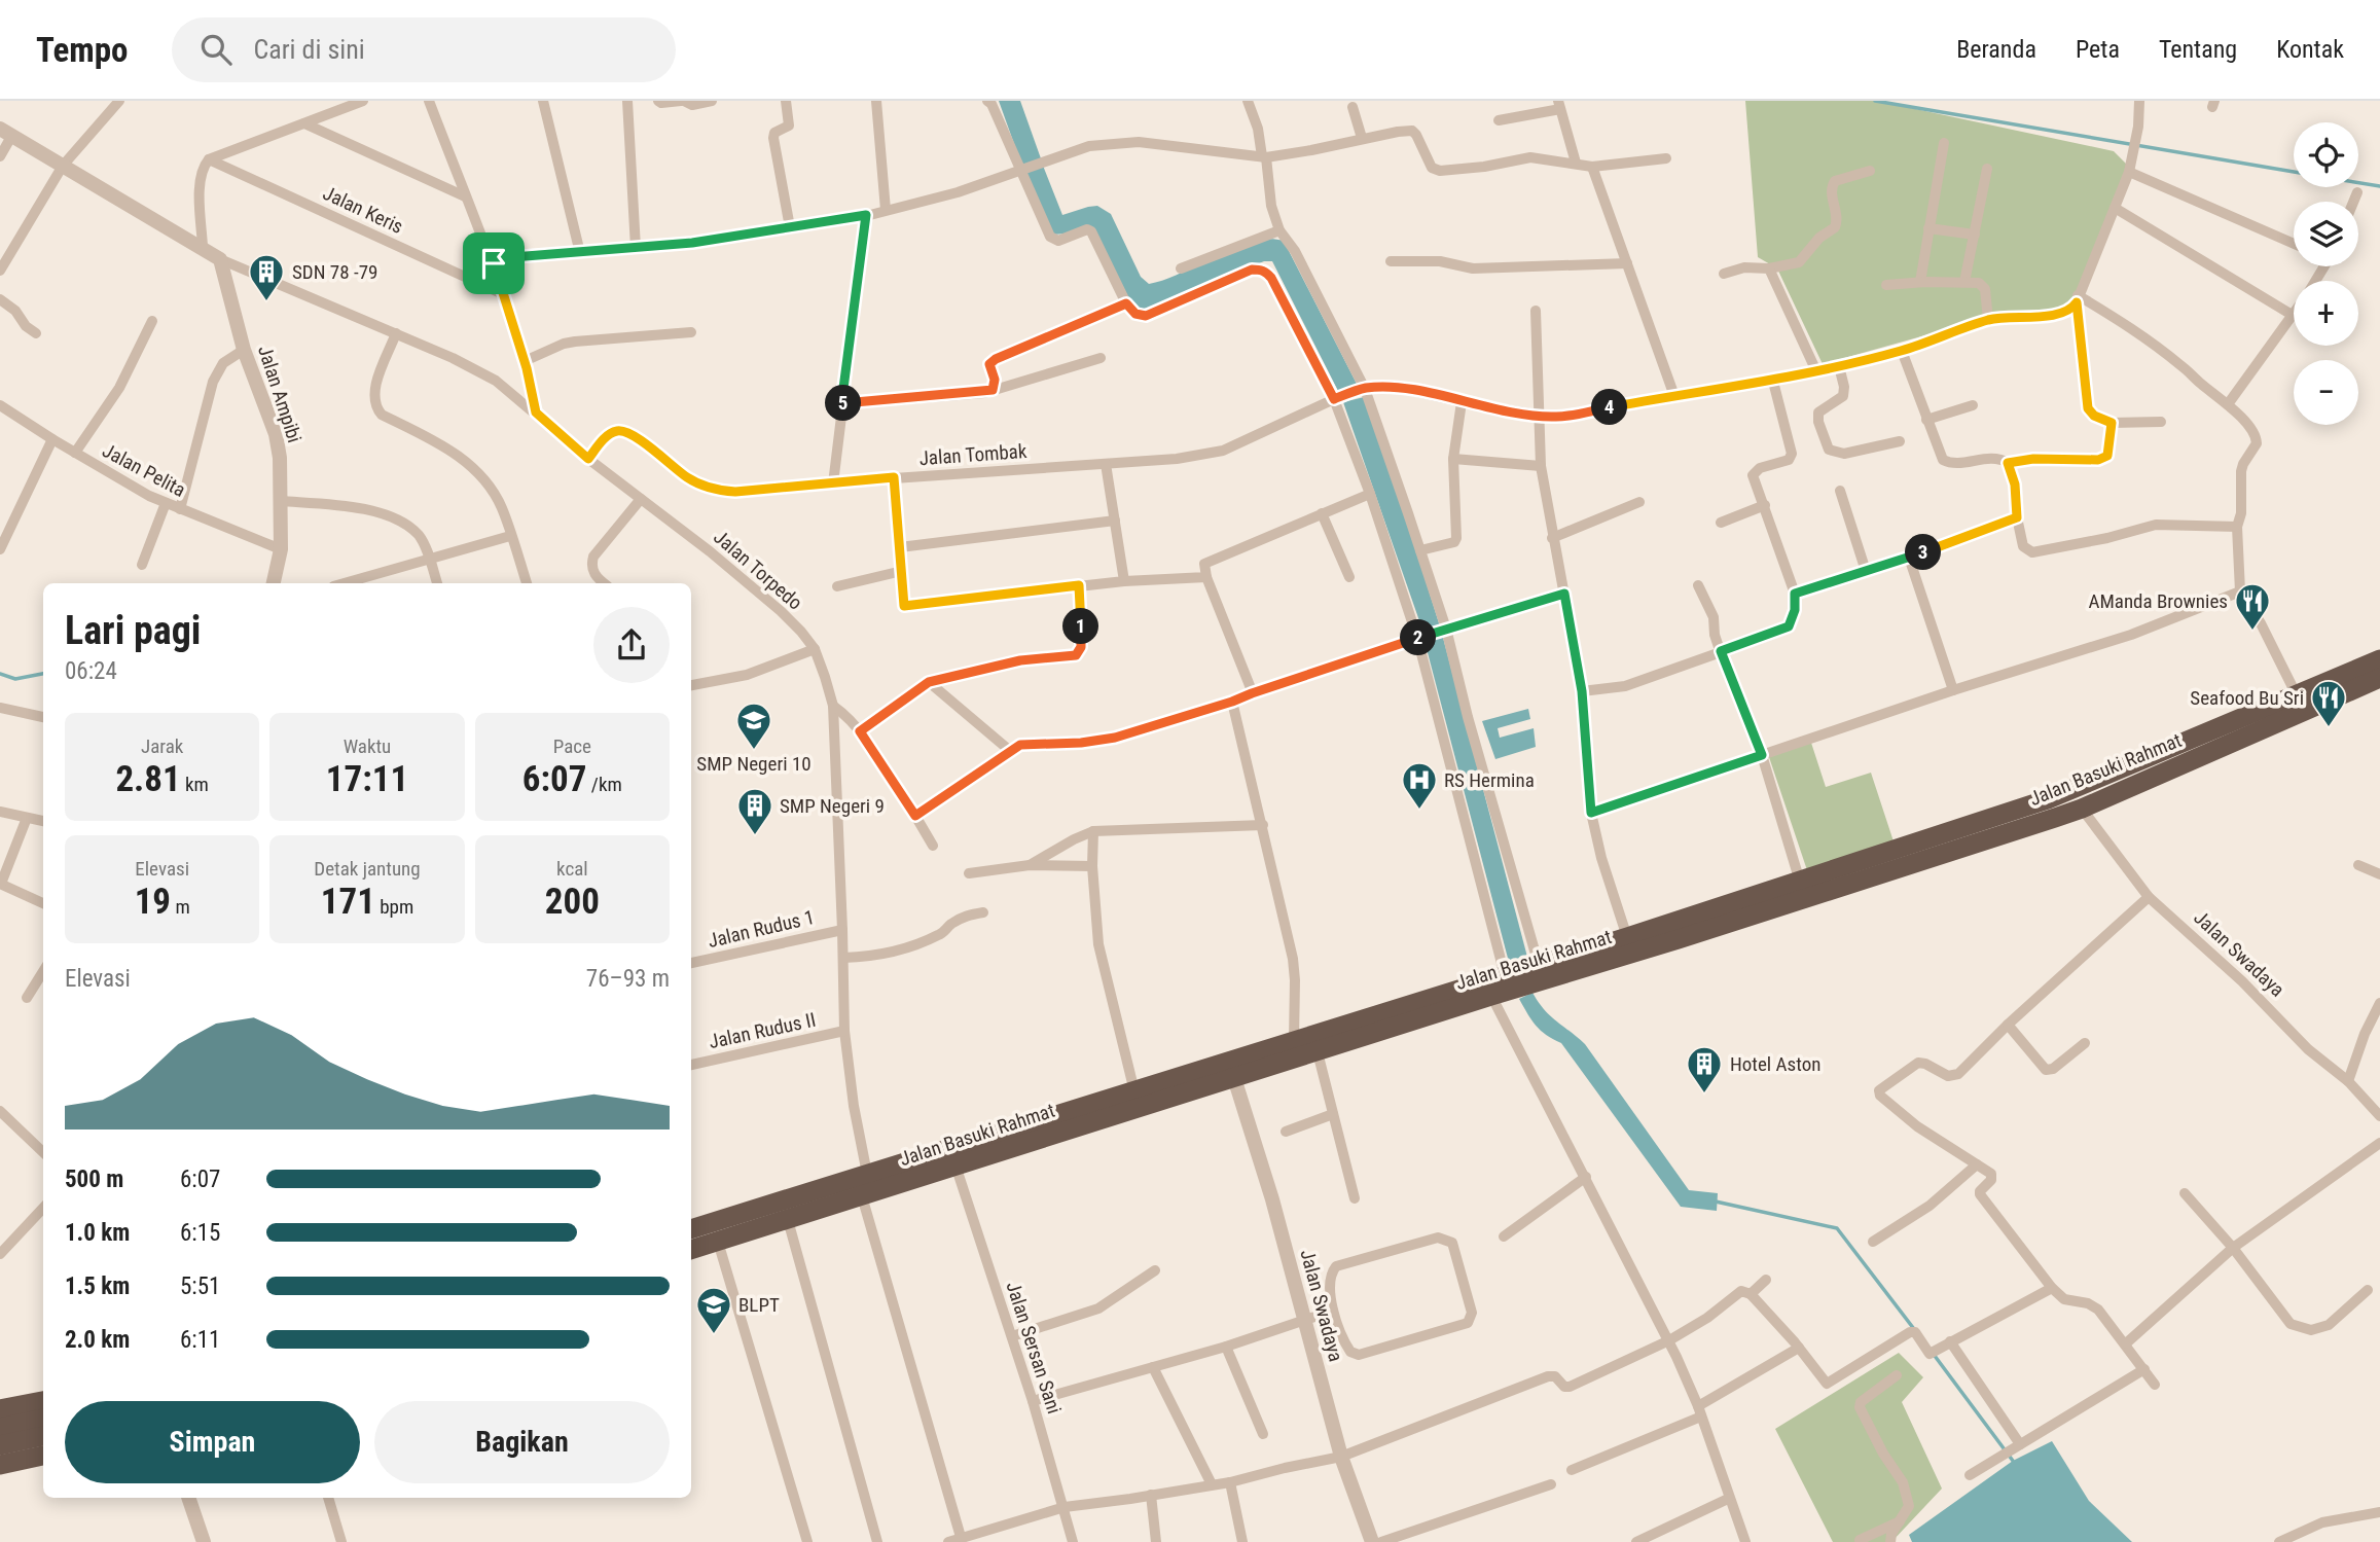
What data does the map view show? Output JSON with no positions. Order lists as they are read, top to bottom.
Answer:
{
  "streets": {
    "highway": ["Jalan Basuki Rahmat"],
    "street": [
      "Jalan Keris",
      "Jalan Ampibi",
      "Jalan Tombak",
      "Jalan Pelita",
      "Jalan Torpedo",
      "Jalan Rudus 1",
      "Jalan Swadaya",
      "Jalan Rudus II",
      "Jalan Sersan Sani"
    ]
  },
  "crossings": [
    ["Jalan Ampibi", "Jalan Pelita"],
    ["Jalan Ampibi", "Jalan Torpedo"],
    ["Jalan Tombak", "Jalan Torpedo"],
    ["Jalan Torpedo", "Jalan Basuki Rahmat"],
    ["Jalan Torpedo", "Jalan Rudus 1"],
    ["Jalan Torpedo", "Jalan Rudus II"],
    ["Jalan Basuki Rahmat", "Jalan Swadaya"],
    ["Jalan Basuki Rahmat", "Jalan Sersan Sani"]
  ],
  "places": {
    "building": ["SDN 78 -79", "SMP Negeri 9", "Hotel Aston"],
    "restaurant": ["AManda Brownies", "Seafood Bu Sri"],
    "school or university": ["SMP Negeri 10", "BLPT"],
    "hospital": ["RS Hermina"]
  },
  "page": {
    "header": "Tempo",
    "search": "Cari di sini",
    "nav": [
      "Beranda",
      "Peta",
      "Tentang",
      "Kontak"
    ],
    "map_buttons": ["+", "−"],
    "pins": [
      "5",
      "4",
      "3",
      "1",
      "2"
    ],
    "heading": ["Lari pagi", "06:24"],
    "stats": [
      ["Jarak", "2.81 km"],
      ["Waktu", "17:11"],
      ["Pace", "6:07 /km"],
      ["Elevasi", "19 m"],
      ["Detak jantung", "171 bpm"],
      ["kcal", "200"]
    ],
    "chart": ["Elevasi", "76–93 m"],
    "list": [
      {
        "name": "500 m",
        "note": "6:07"
      },
      {
        "name": "1.0 km",
        "note": "6:15"
      },
      {
        "name": "1.5 km",
        "note": "5:51"
      },
      {
        "name": "2.0 km",
        "note": "6:11"
      }
    ],
    "buttons": ["Simpan", "Bagikan"]
  }
}
